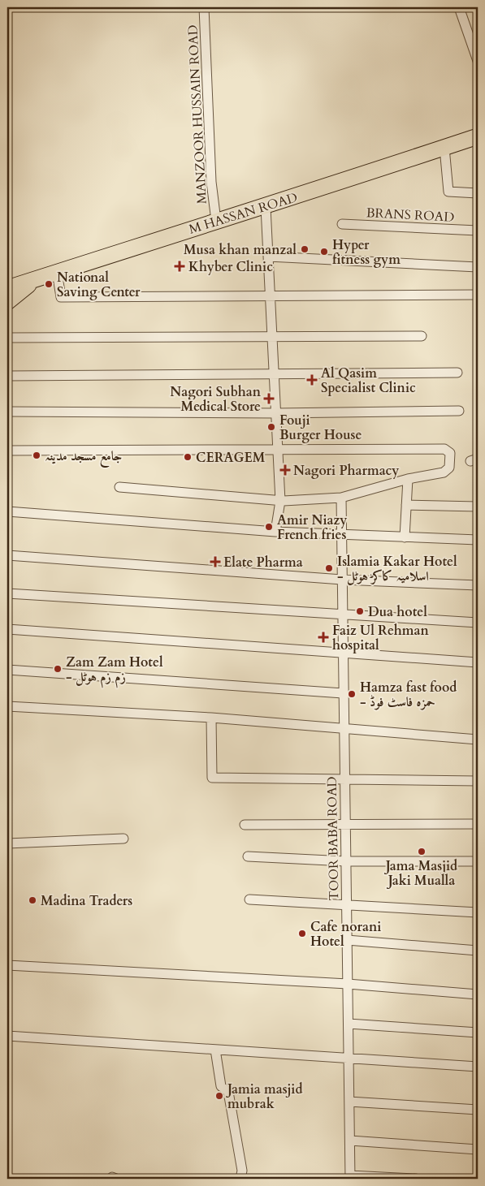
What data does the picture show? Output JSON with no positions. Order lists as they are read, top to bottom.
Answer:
{
  "streets": {
    "main road": ["M HASSAN ROAD"],
    "street": ["MANZOOR HUSSAIN ROAD", "BRANS ROAD", "TOOR BABA ROAD"]
  },
  "crossings": [
    ["MANZOOR HUSSAIN ROAD", "M HASSAN ROAD"]
  ],
  "places": {
    "other": [
      "Musa khan manzal",
      "Hyper fitness gym",
      "National Saving Center",
      "Fouji Burger House",
      "جامع مسجد مدینہ",
      "CERAGEM",
      "Amir Niazy French fries",
      "Islamia Kakar Hotel - اسلامیہ کاکڑ ہوٹل",
      "Dua hotel",
      "Zam Zam Hotel - زم زم ہوٹل",
      "Hamza fast food - حمزہ فاسٹ فوڈ",
      "Jama Masjid Jaki Mualla",
      "Madina Traders",
      "Cafe norani Hotel",
      "Jamia masjid mubrak"
    ],
    "health": [
      "Khyber Clinic",
      "Al Qasim Specialist Clinic",
      "Nagori Subhan Medical Store",
      "Nagori Pharmacy",
      "Elate Pharma",
      "Faiz Ul Rehman hospital"
    ]
  }
}
